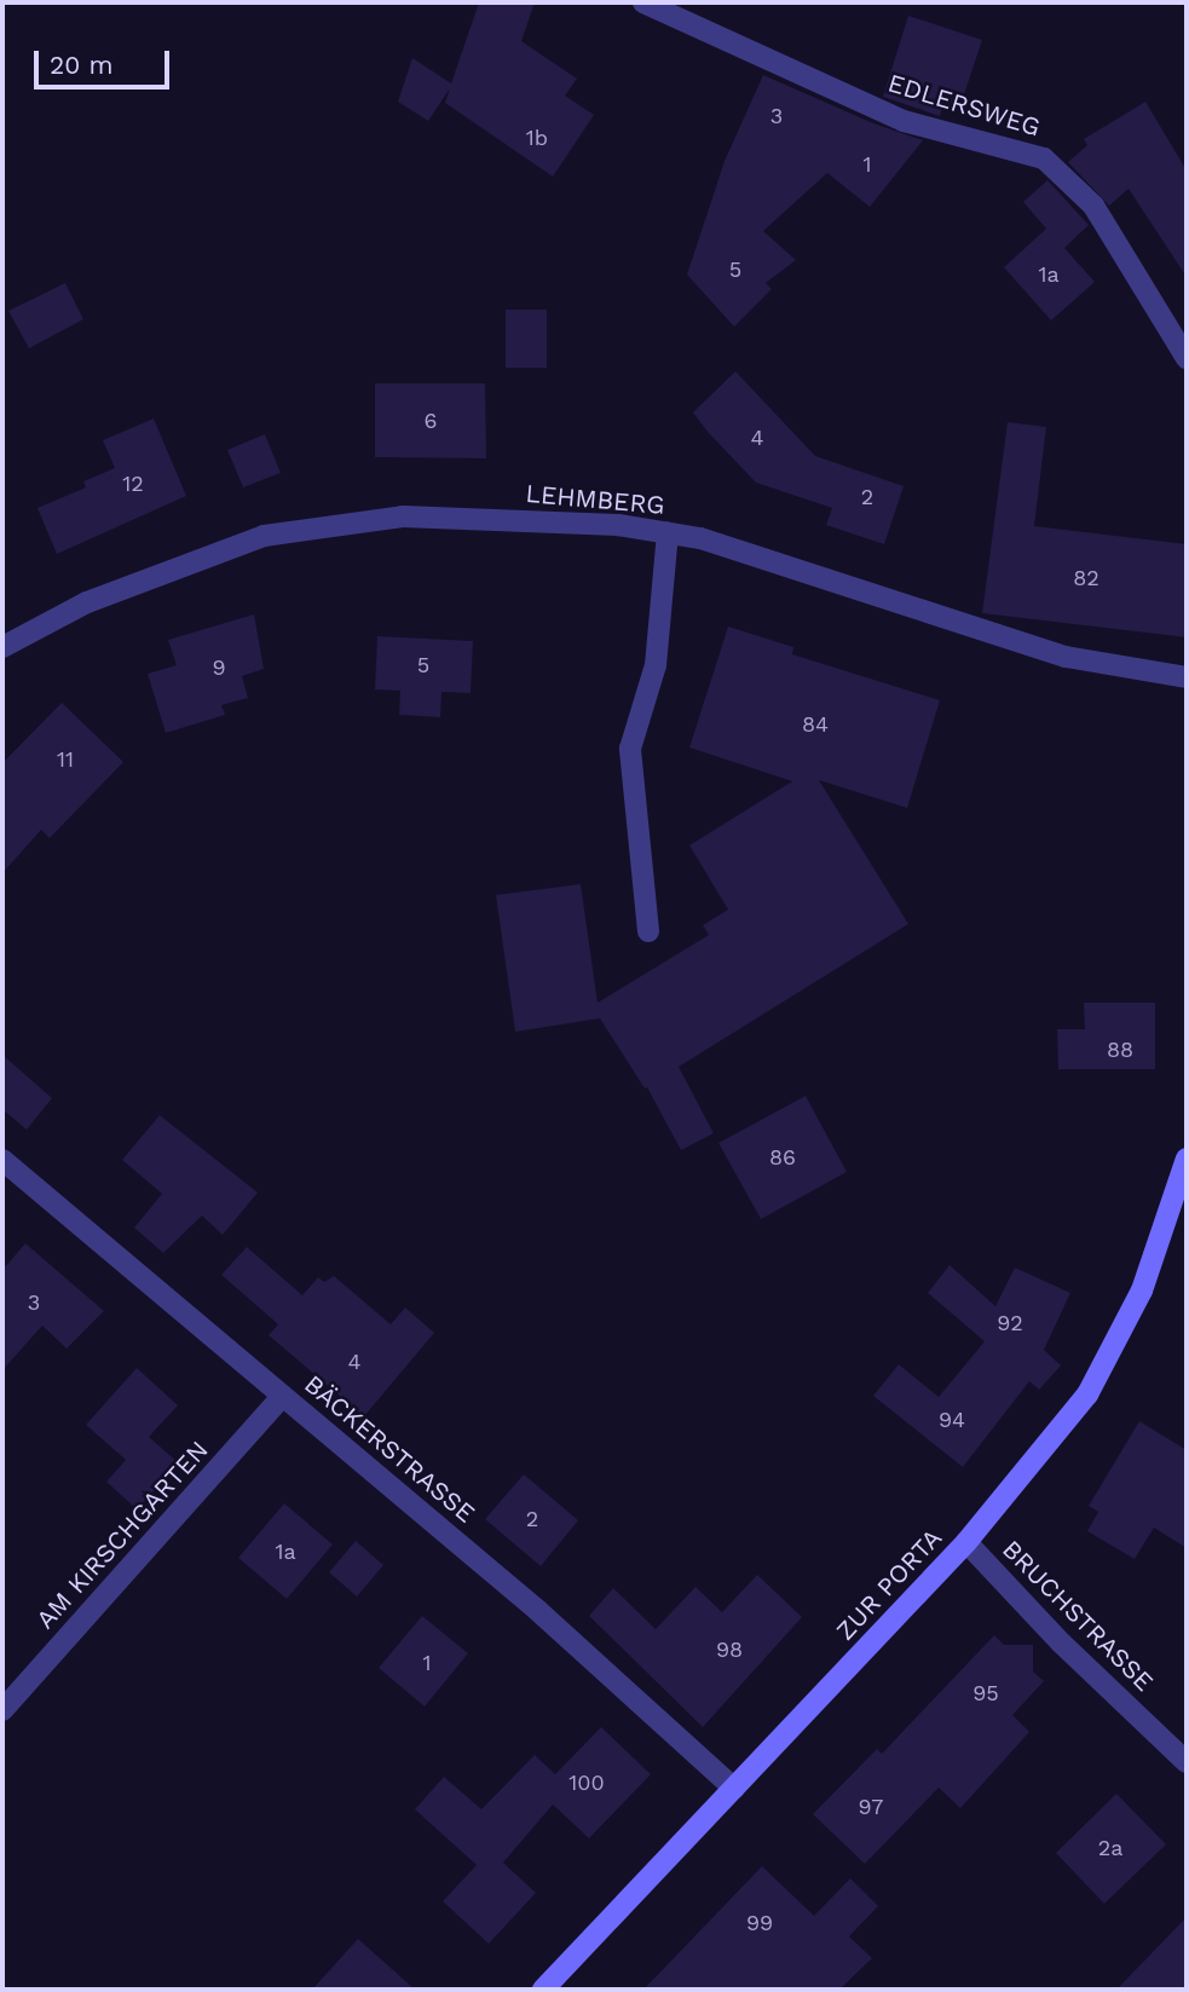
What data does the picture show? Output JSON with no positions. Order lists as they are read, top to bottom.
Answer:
{
  "streets": {
    "main road": ["ZUR PORTA"],
    "street": [
      "EDLERSWEG",
      "LEHMBERG",
      "BÄCKERSTRASSE",
      "AM KIRSCHGARTEN",
      "BRUCHSTRASSE"
    ]
  },
  "crossings": [
    ["BÄCKERSTRASSE", "AM KIRSCHGARTEN"],
    ["BÄCKERSTRASSE", "ZUR PORTA"],
    ["ZUR PORTA", "BRUCHSTRASSE"]
  ],
  "house_numbers": [
    "3",
    "1b",
    "1",
    "5",
    "1a",
    "6",
    "4",
    "12",
    "2",
    "82",
    "5",
    "9",
    "84",
    "11",
    "88",
    "86",
    "3",
    "92",
    "4",
    "94",
    "2",
    "1a",
    "98",
    "1",
    "95",
    "100",
    "97",
    "2a",
    "99"
  ],
  "scale_bar": "20 m"
}
